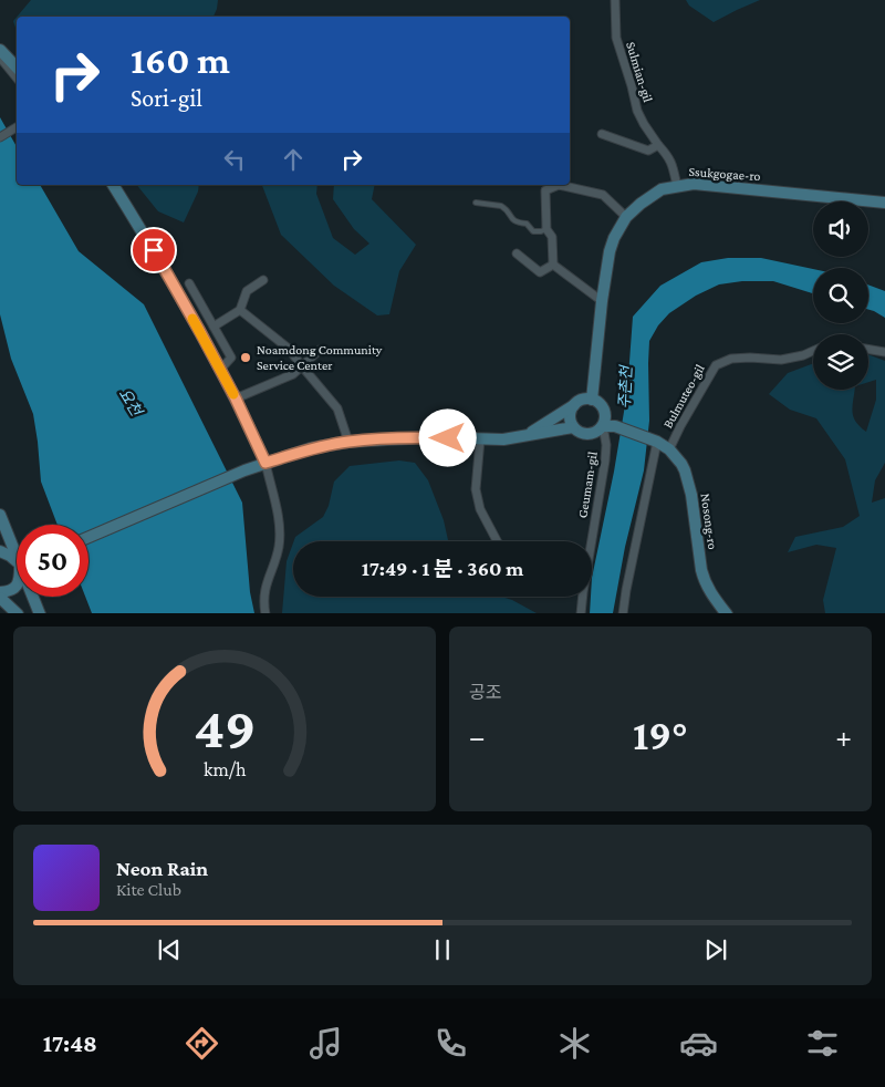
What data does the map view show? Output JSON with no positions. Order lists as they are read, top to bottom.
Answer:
{
  "streets": {
    "main road": ["Ssukgogae-ro", "Nosong-ro"],
    "street": ["Sulmian-gil", "Bulmuteo-gil", "Geumam-gil"]
  },
  "crossings": [
    ["Sulmian-gil", "Ssukgogae-ro"],
    ["Ssukgogae-ro", "Geumam-gil"],
    ["Ssukgogae-ro", "Nosong-ro"],
    ["Bulmuteo-gil", "Nosong-ro"],
    ["Geumam-gil", "Nosong-ro"]
  ],
  "water": ["주촌천", "요천"],
  "places": ["Noamdong Community Service Center"],
  "page": {
    "turn": ["160 m", "Sori-gil"],
    "limit": "50",
    "trip": "17:49 · 1 분 · 360 m",
    "tile": "공조",
    "heat": ["−", "19°", "+"],
    "song": ["Neon Rain", "Kite Club"],
    "tabs": "17:48",
    "gauge": ["49", "km/h"]
  }
}
